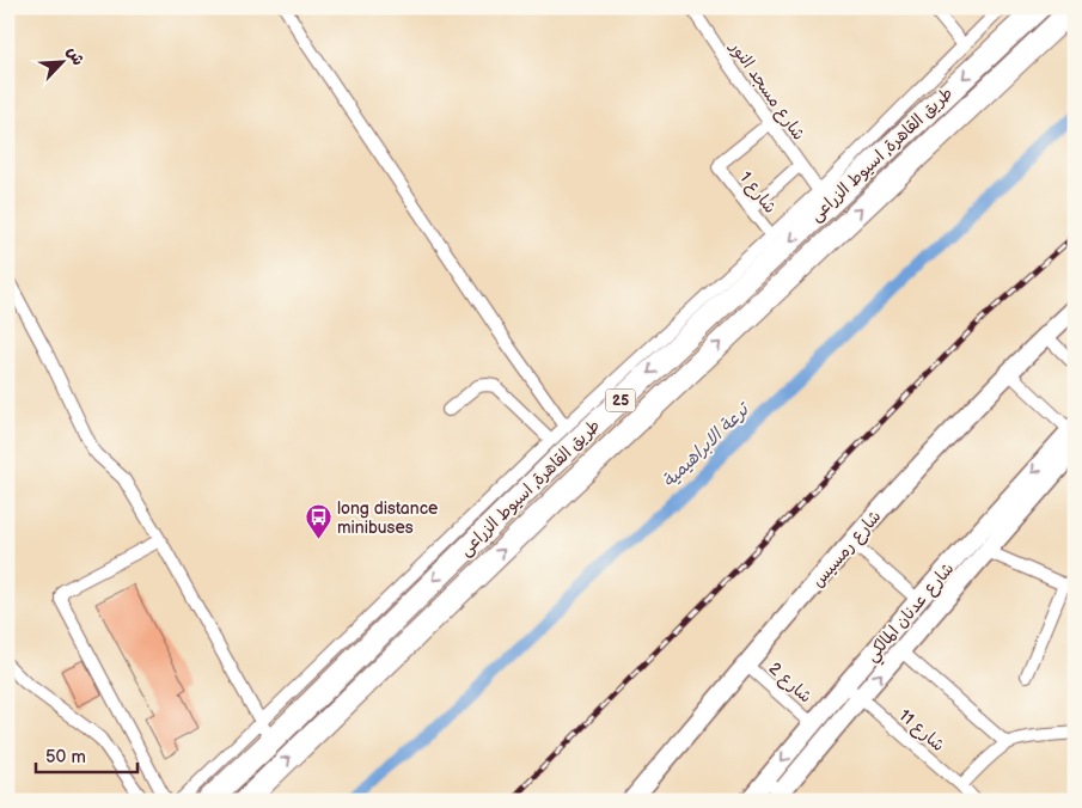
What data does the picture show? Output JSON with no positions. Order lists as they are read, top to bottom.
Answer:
{
  "streets": {
    "highway": ["طريق القاهرة, اسيوط الزراعى", "25"],
    "main road": ["شارع رمسيس", "شارع عدنان المالكي"],
    "street": [
      "شارع مسجد النور",
      "شارع 1",
      "شارع 2",
      "شارع 11"
    ]
  },
  "crossings": [
    ["شارع مسجد النور", "طريق القاهرة, اسيوط الزراعى"],
    ["شارع مسجد النور", "شارع 1"],
    ["طريق القاهرة, اسيوط الزراعى", "شارع 1"],
    ["شارع رمسيس", "شارع 2"],
    ["شارع عدنان المالكي", "شارع 2"],
    ["شارع عدنان المالكي", "شارع 11"]
  ],
  "water": ["ترعة الابراهيمية"],
  "places": {
    "bus stop": ["long distance minibuses"]
  },
  "scale_bar": "50 m",
  "north": "top right"
}
